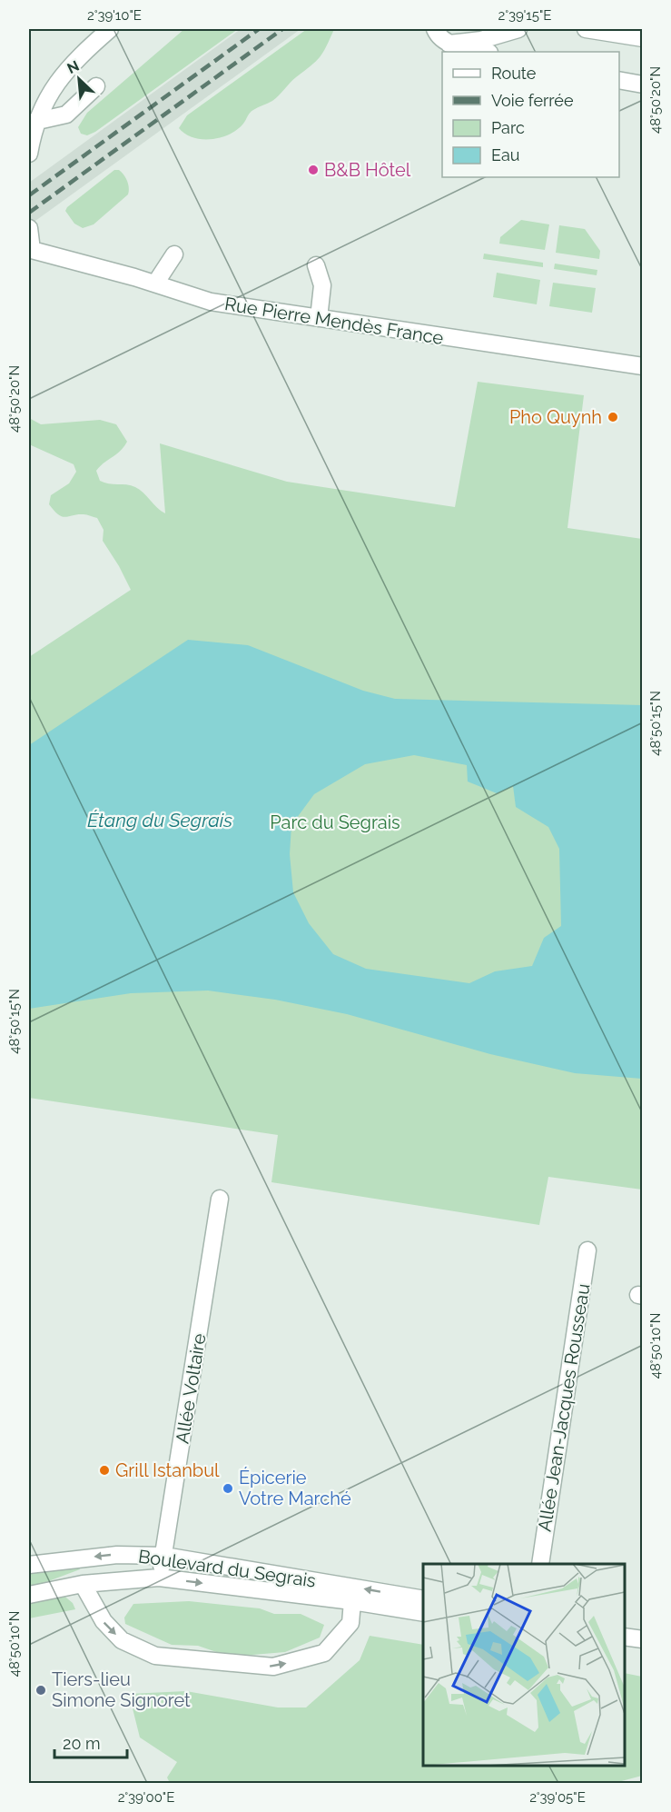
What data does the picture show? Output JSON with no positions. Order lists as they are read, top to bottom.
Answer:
{
  "streets": {
    "street": [
      "Rue Pierre Mendès France",
      "Allée Voltaire",
      "Allée Jean-Jacques Rousseau",
      "Boulevard du Segrais"
    ]
  },
  "crossings": [
    ["Allée Voltaire", "Boulevard du Segrais"]
  ],
  "water": ["Étang du Segrais"],
  "parks": ["Parc du Segrais"],
  "places": [
    "B&B Hôtel",
    "Pho Quynh",
    "Grill Istanbul",
    "Épicerie Votre Marché",
    "Tiers-lieu Simone Signoret"
  ],
  "legend": [
    "Route",
    "Voie ferrée",
    "Parc",
    "Eau"
  ],
  "scale_bar": "20 m",
  "north": "top left",
  "coordinates": [
    "2°39'10\"E",
    "2°39'15\"E",
    "48°50'20\"N",
    "48°50'15\"N",
    "48°50'10\"N",
    "2°39'00\"E",
    "2°39'05\"E"
  ]
}
